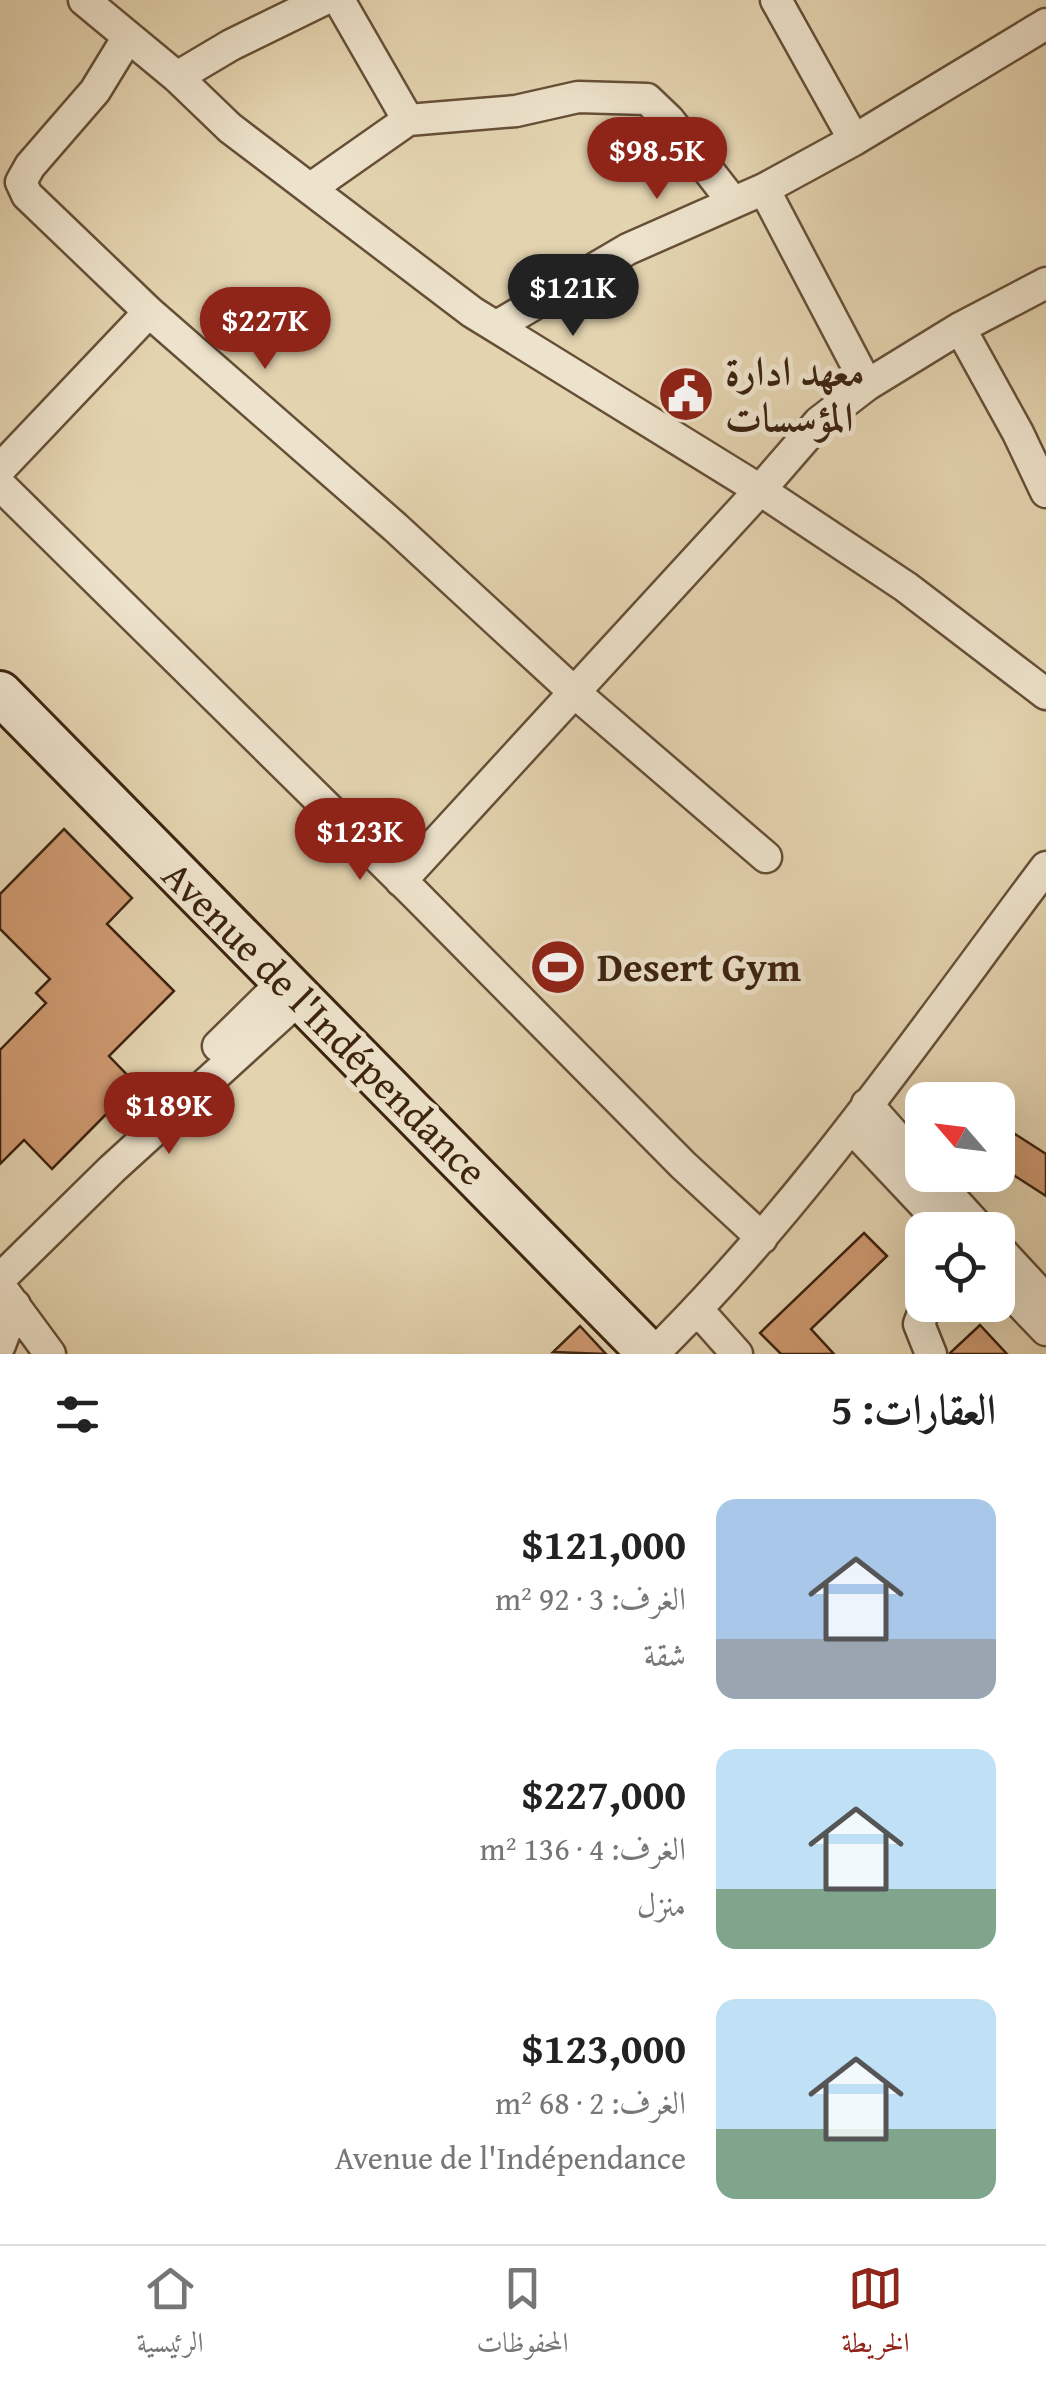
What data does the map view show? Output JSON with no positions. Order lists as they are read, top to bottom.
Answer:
{
  "streets": {
    "main road": ["Avenue de l'Indépendance"]
  },
  "places": {
    "public building": ["معهد ادارة المؤسسات"],
    "sports": ["Desert Gym"]
  },
  "north": "top left",
  "page": {
    "price": [
      "$98.5K",
      "$121K",
      "$227K",
      "$123K",
      "$189K"
    ],
    "heading": "العقارات: 5",
    "list": [
      {
        "name": "$121,000",
        "note": "الغرف: 3 · 92 m² · شقة"
      },
      {
        "name": "$227,000",
        "note": "الغرف: 4 · 136 m² · منزل"
      },
      {
        "name": "$123,000",
        "note": "الغرف: 2 · 68 m² · Avenue de l'Indépendance"
      }
    ],
    "tabs": ["الخريطة", "المحفوظات", "الرئيسية"]
  }
}
